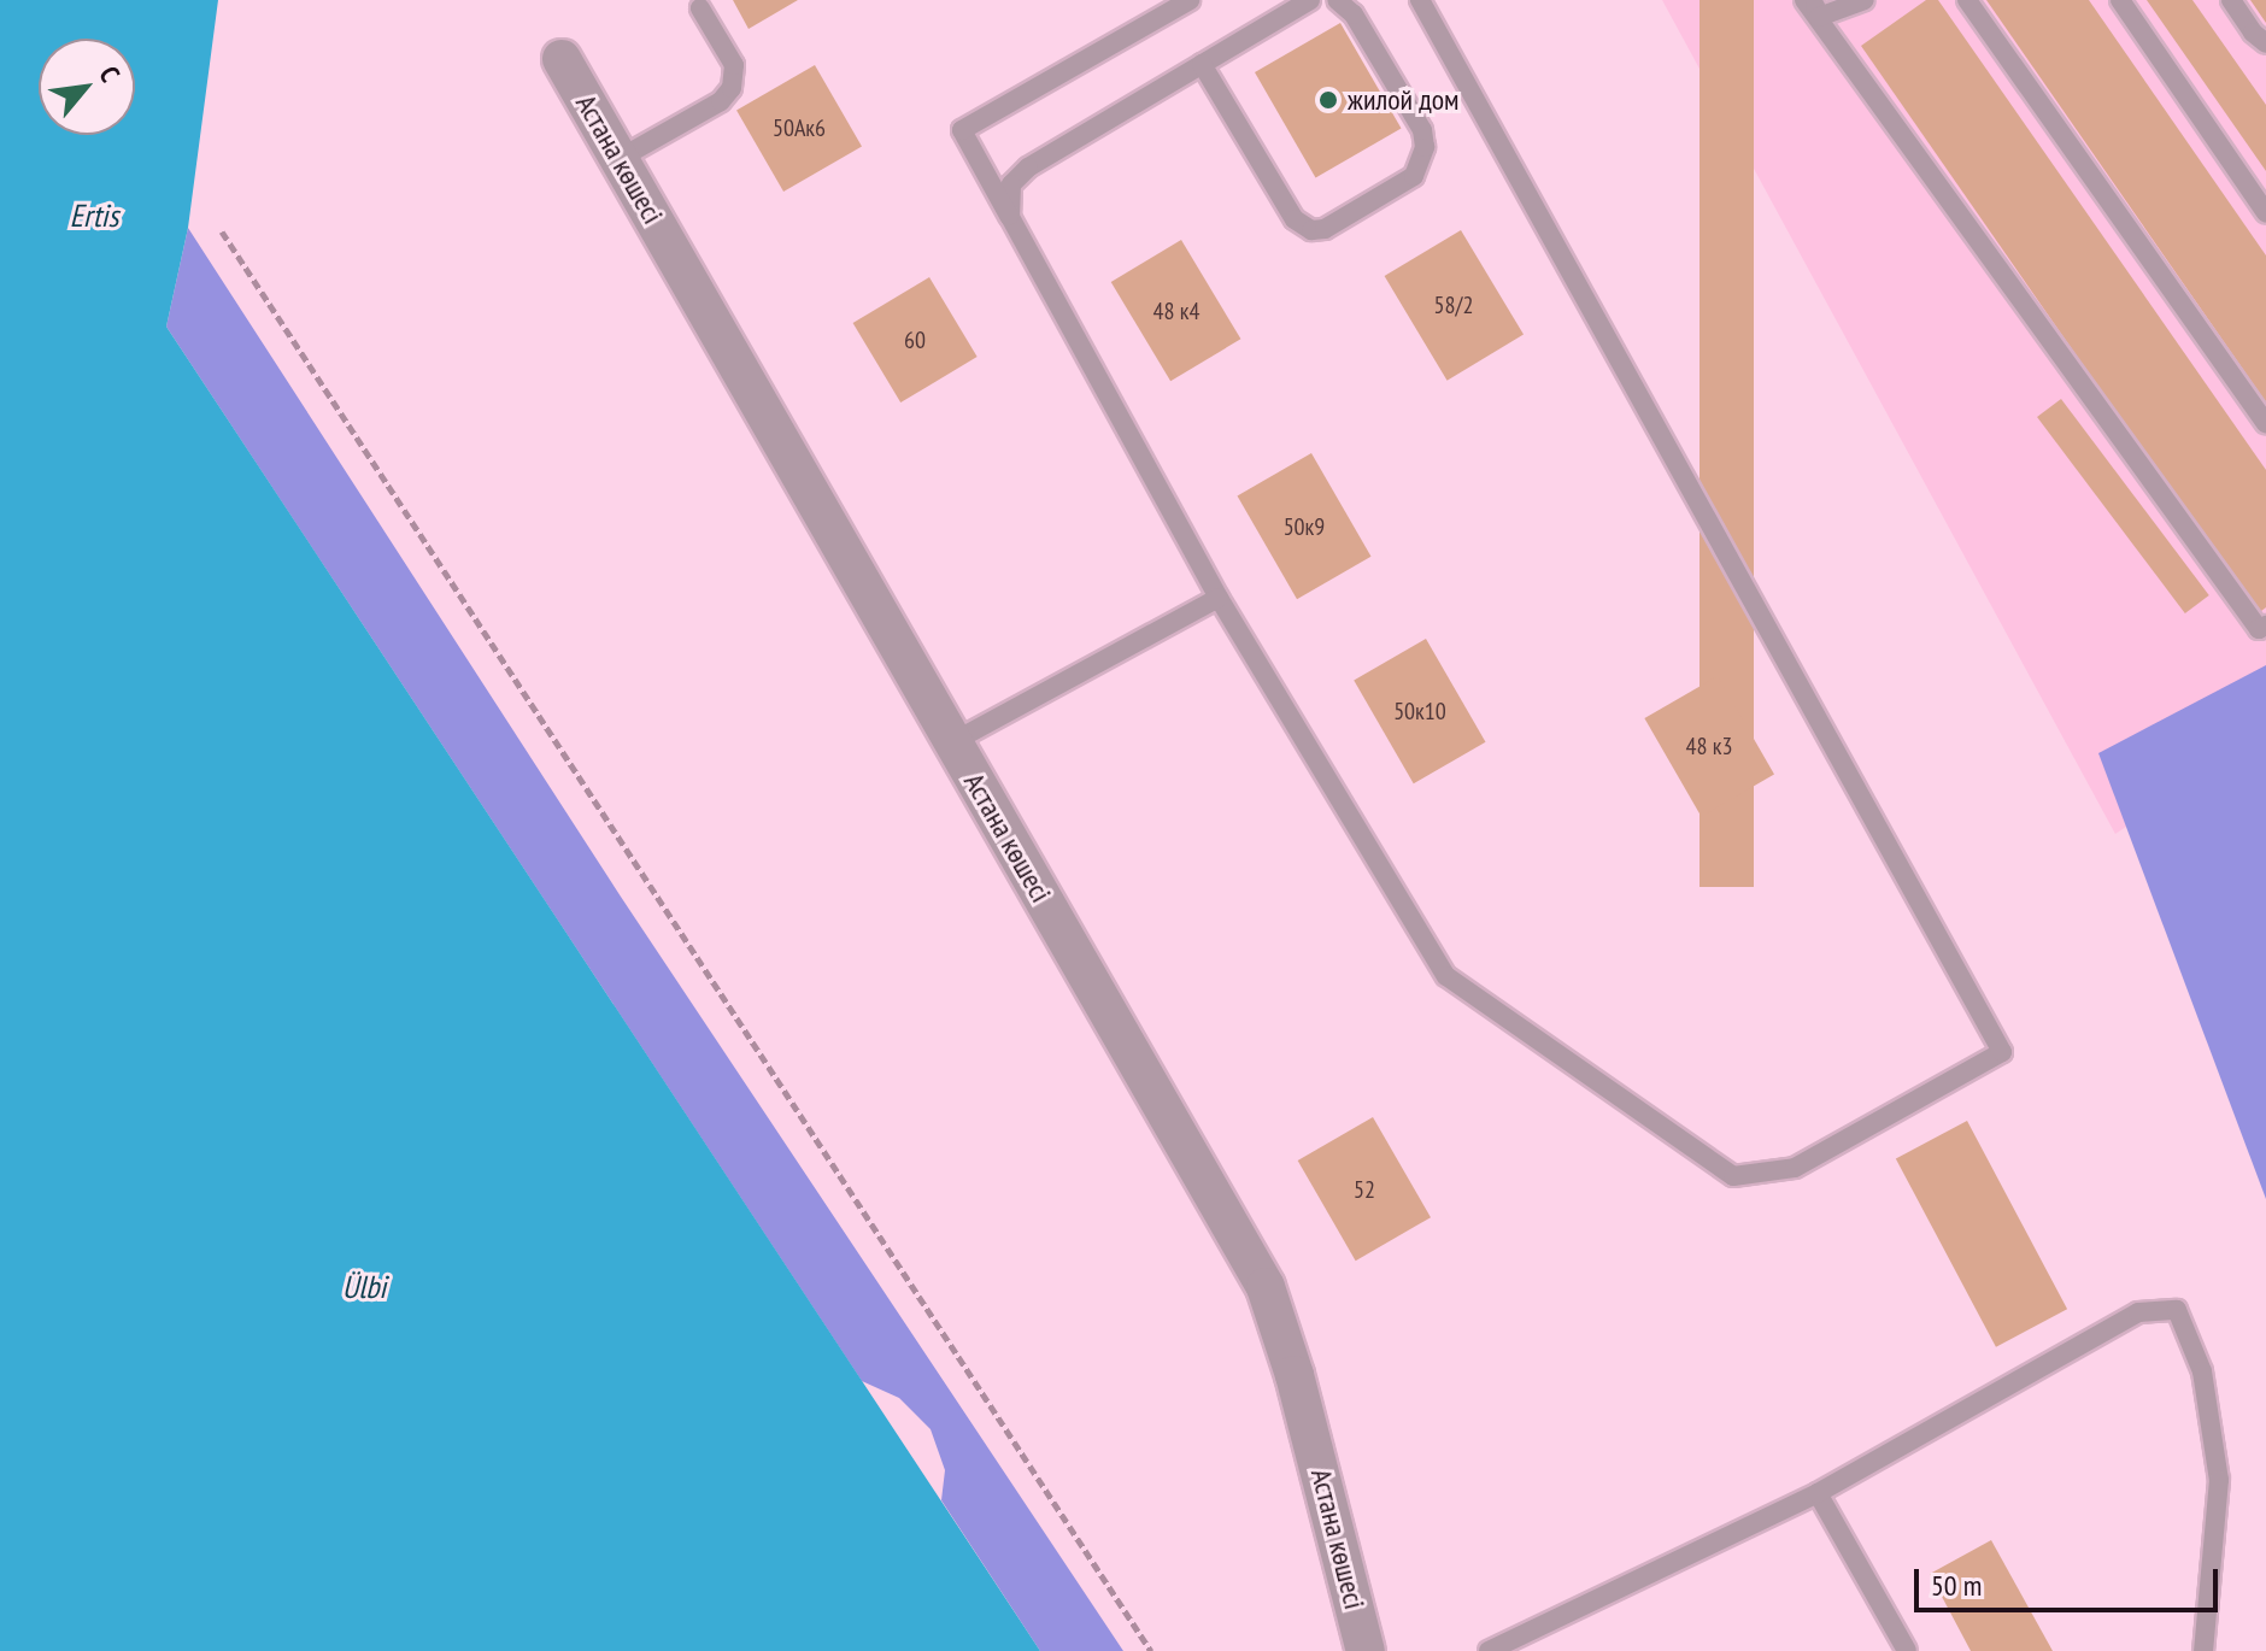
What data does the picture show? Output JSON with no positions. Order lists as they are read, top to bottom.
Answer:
{
  "streets": {
    "street": ["Астана көшесі"]
  },
  "water": ["Ertis", "Ülbi"],
  "places": ["жилой дом"],
  "house_numbers": [
    "50Ак6",
    "58/2",
    "48 к4",
    "60",
    "50к9",
    "50к10",
    "48 к3",
    "52"
  ],
  "scale_bar": "50 m",
  "north": "top right"
}
